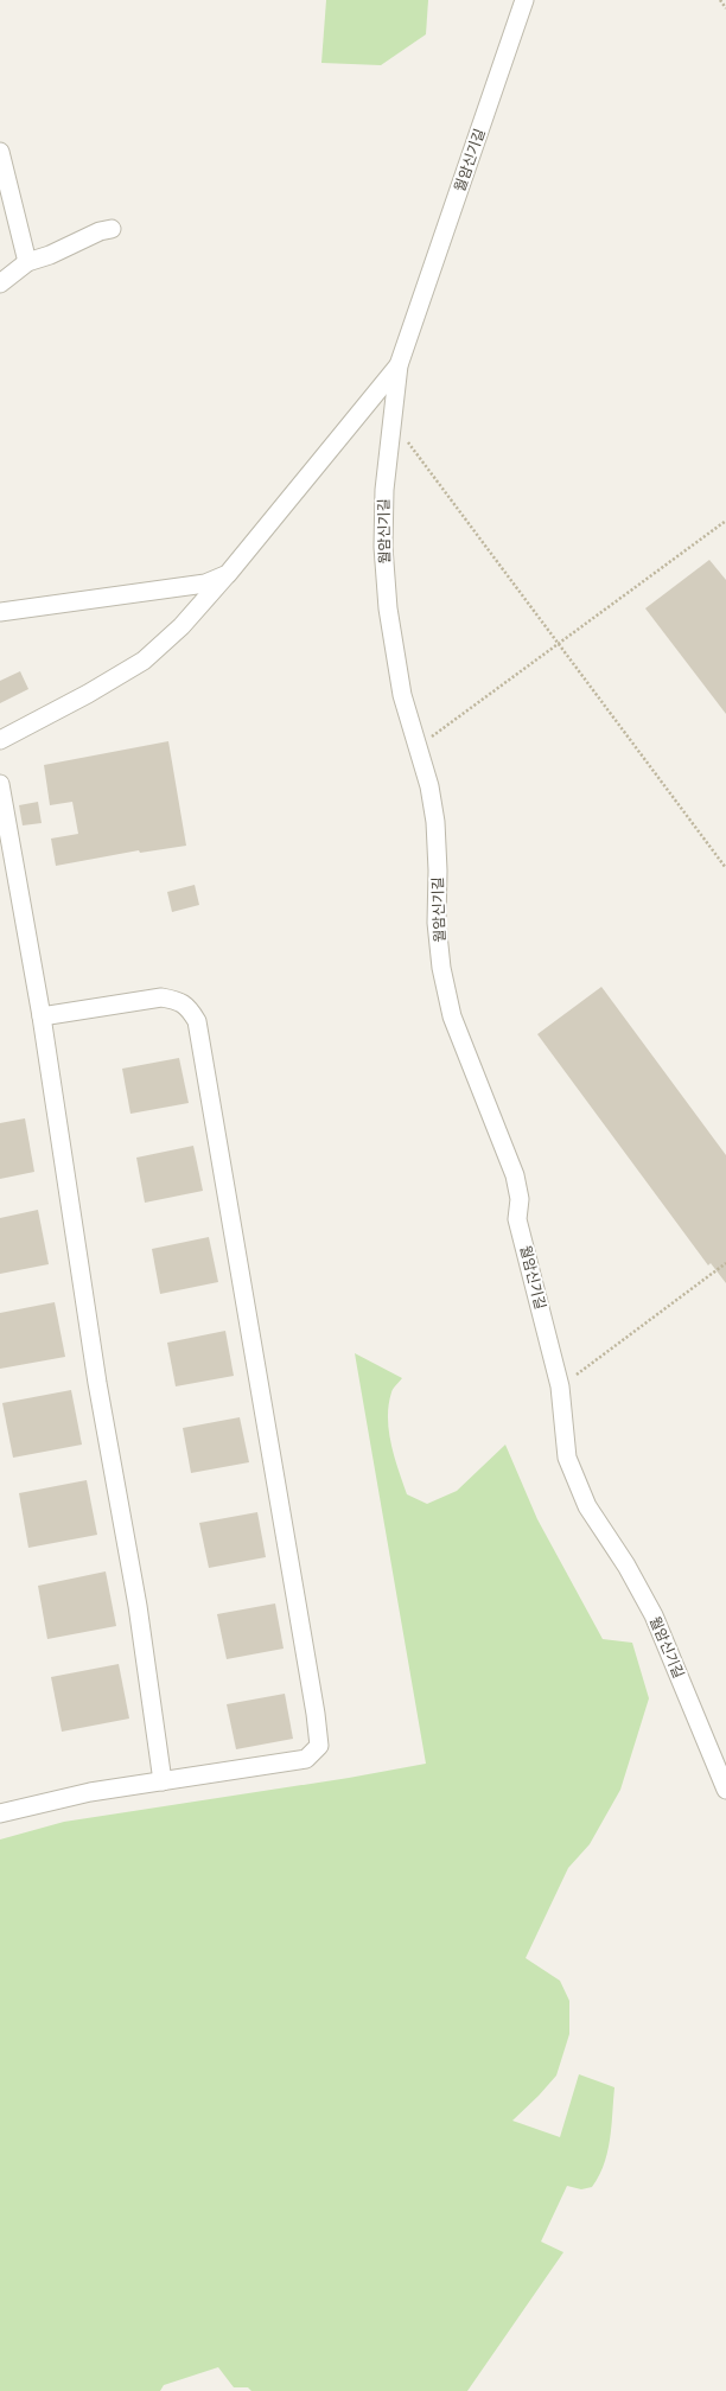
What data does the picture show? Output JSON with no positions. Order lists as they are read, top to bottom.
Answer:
{
  "streets": {
    "street": ["월암신기길"]
  }
}
